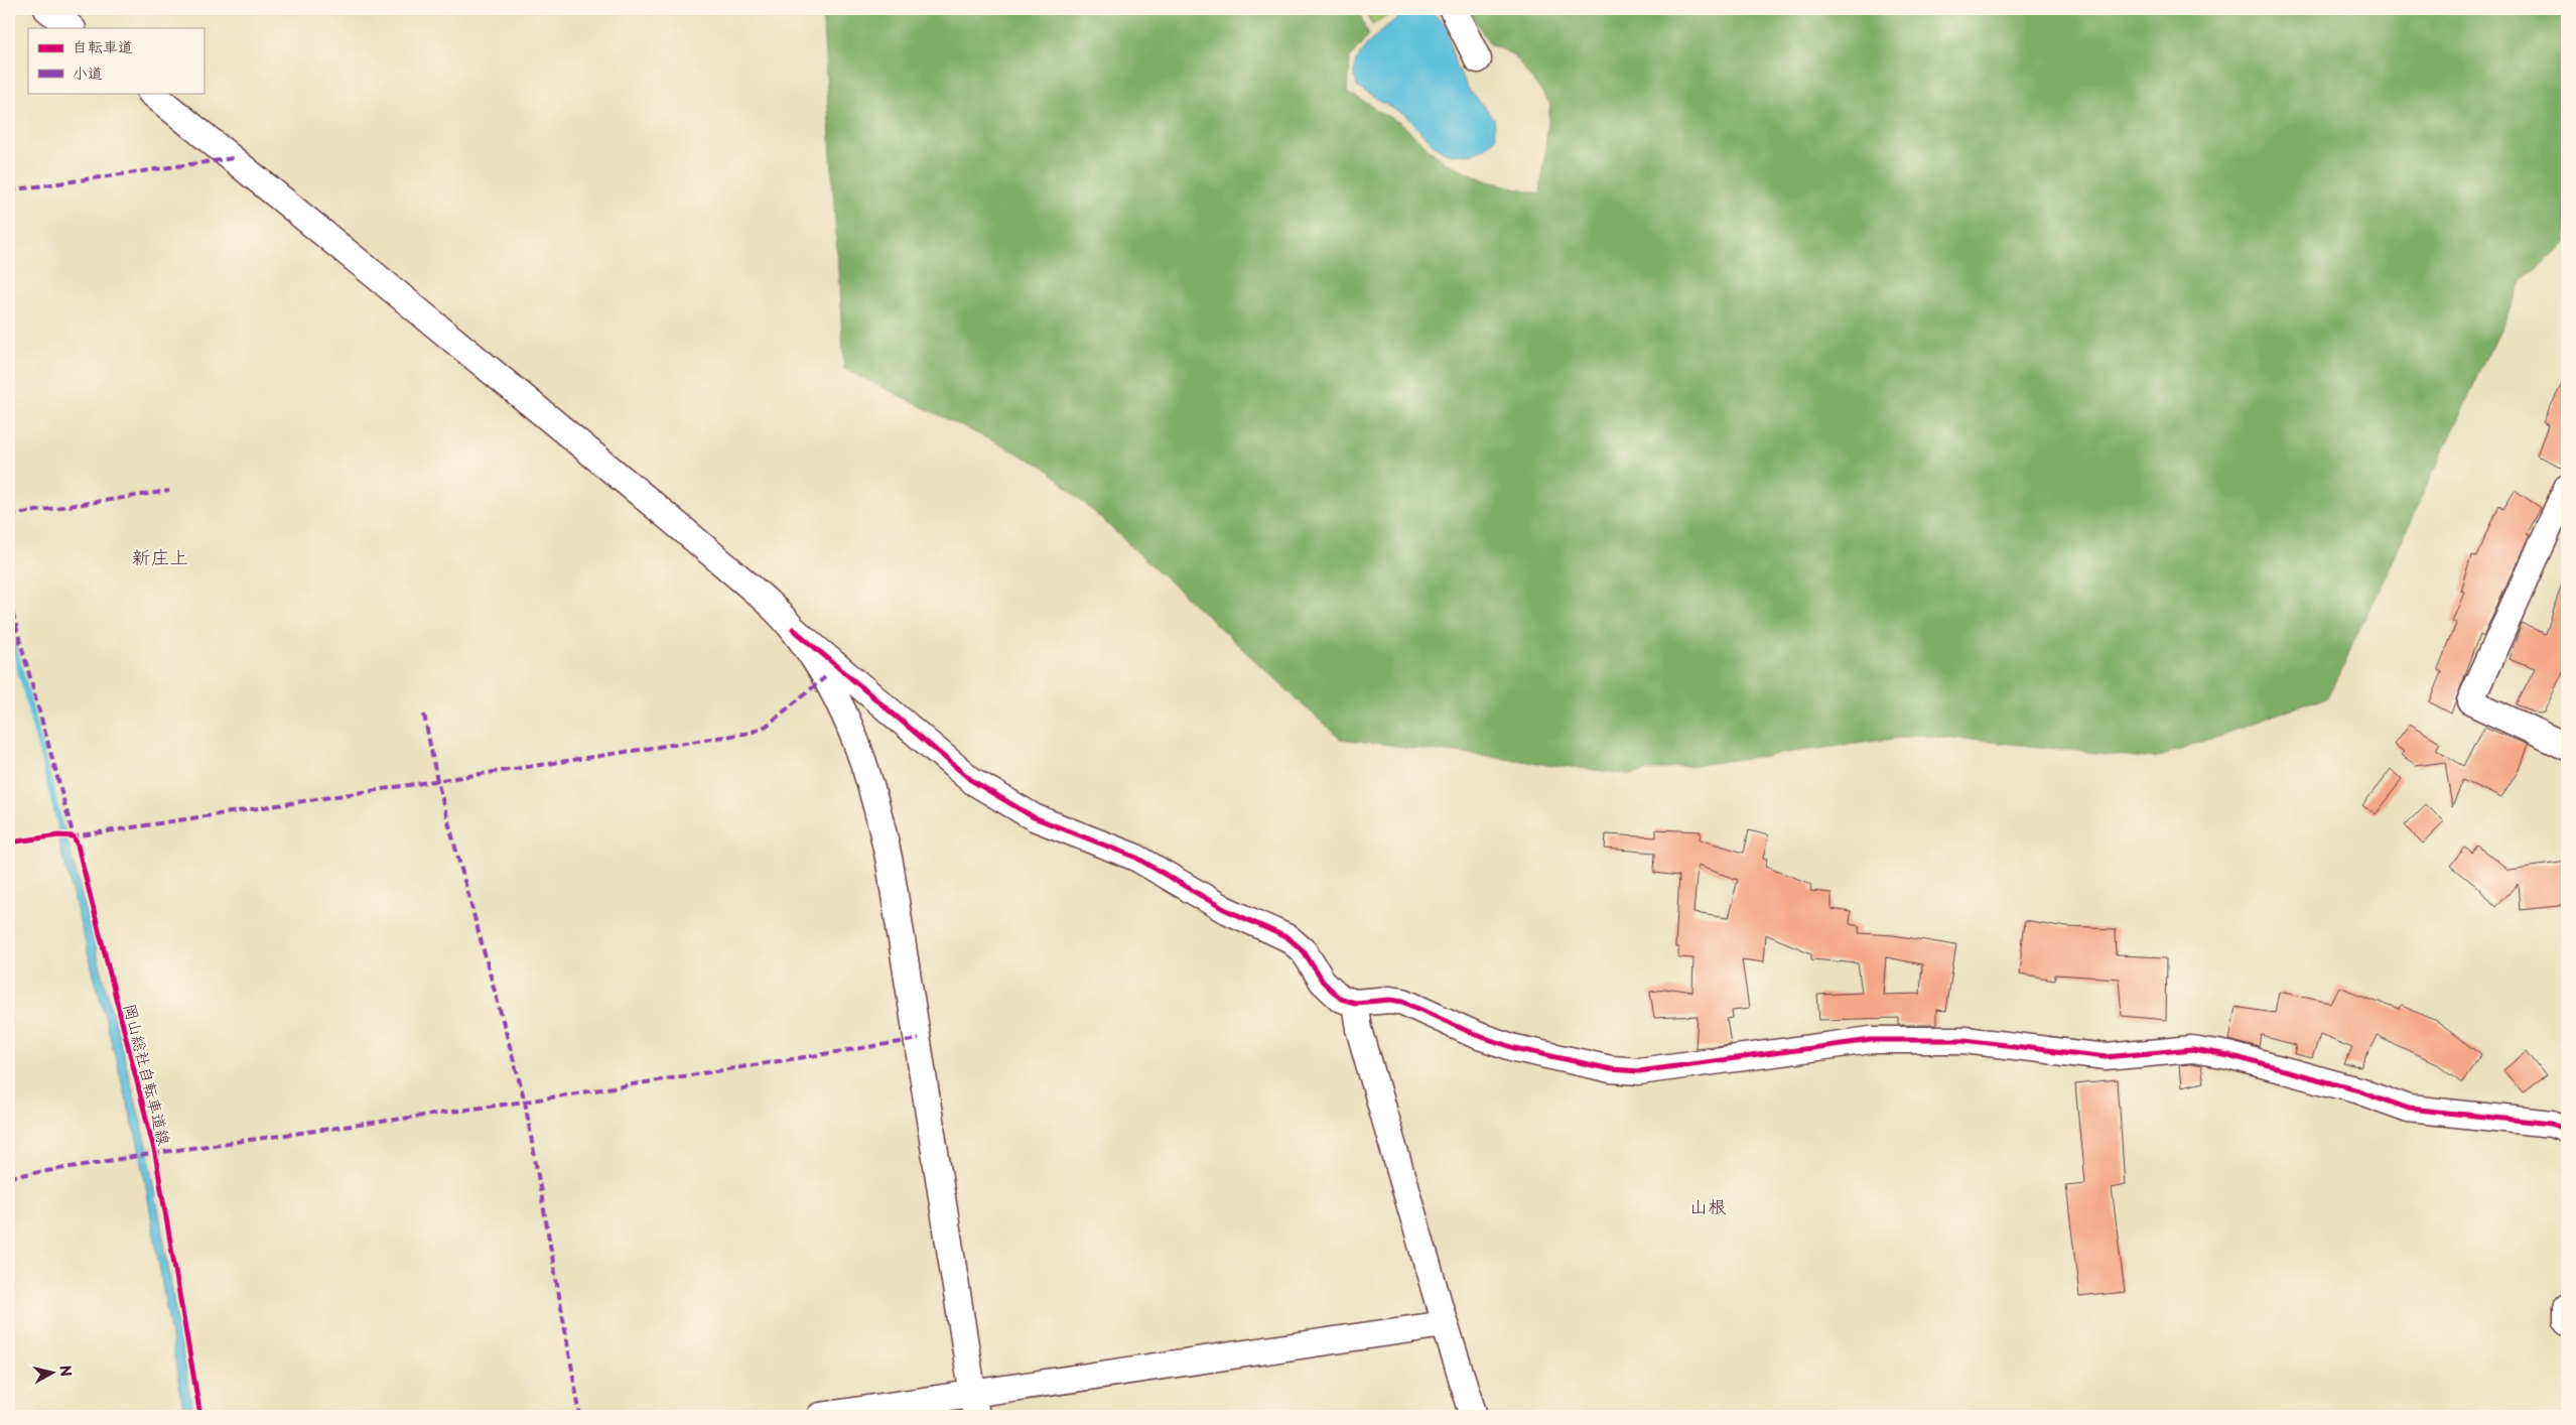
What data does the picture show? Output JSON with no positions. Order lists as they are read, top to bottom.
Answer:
{
  "streets": {
    "cycle path": ["岡山総社自転車道線"]
  },
  "districts": ["新庄上", "山根"],
  "legend": ["自転車道", "小道"],
  "north": "right"
}
